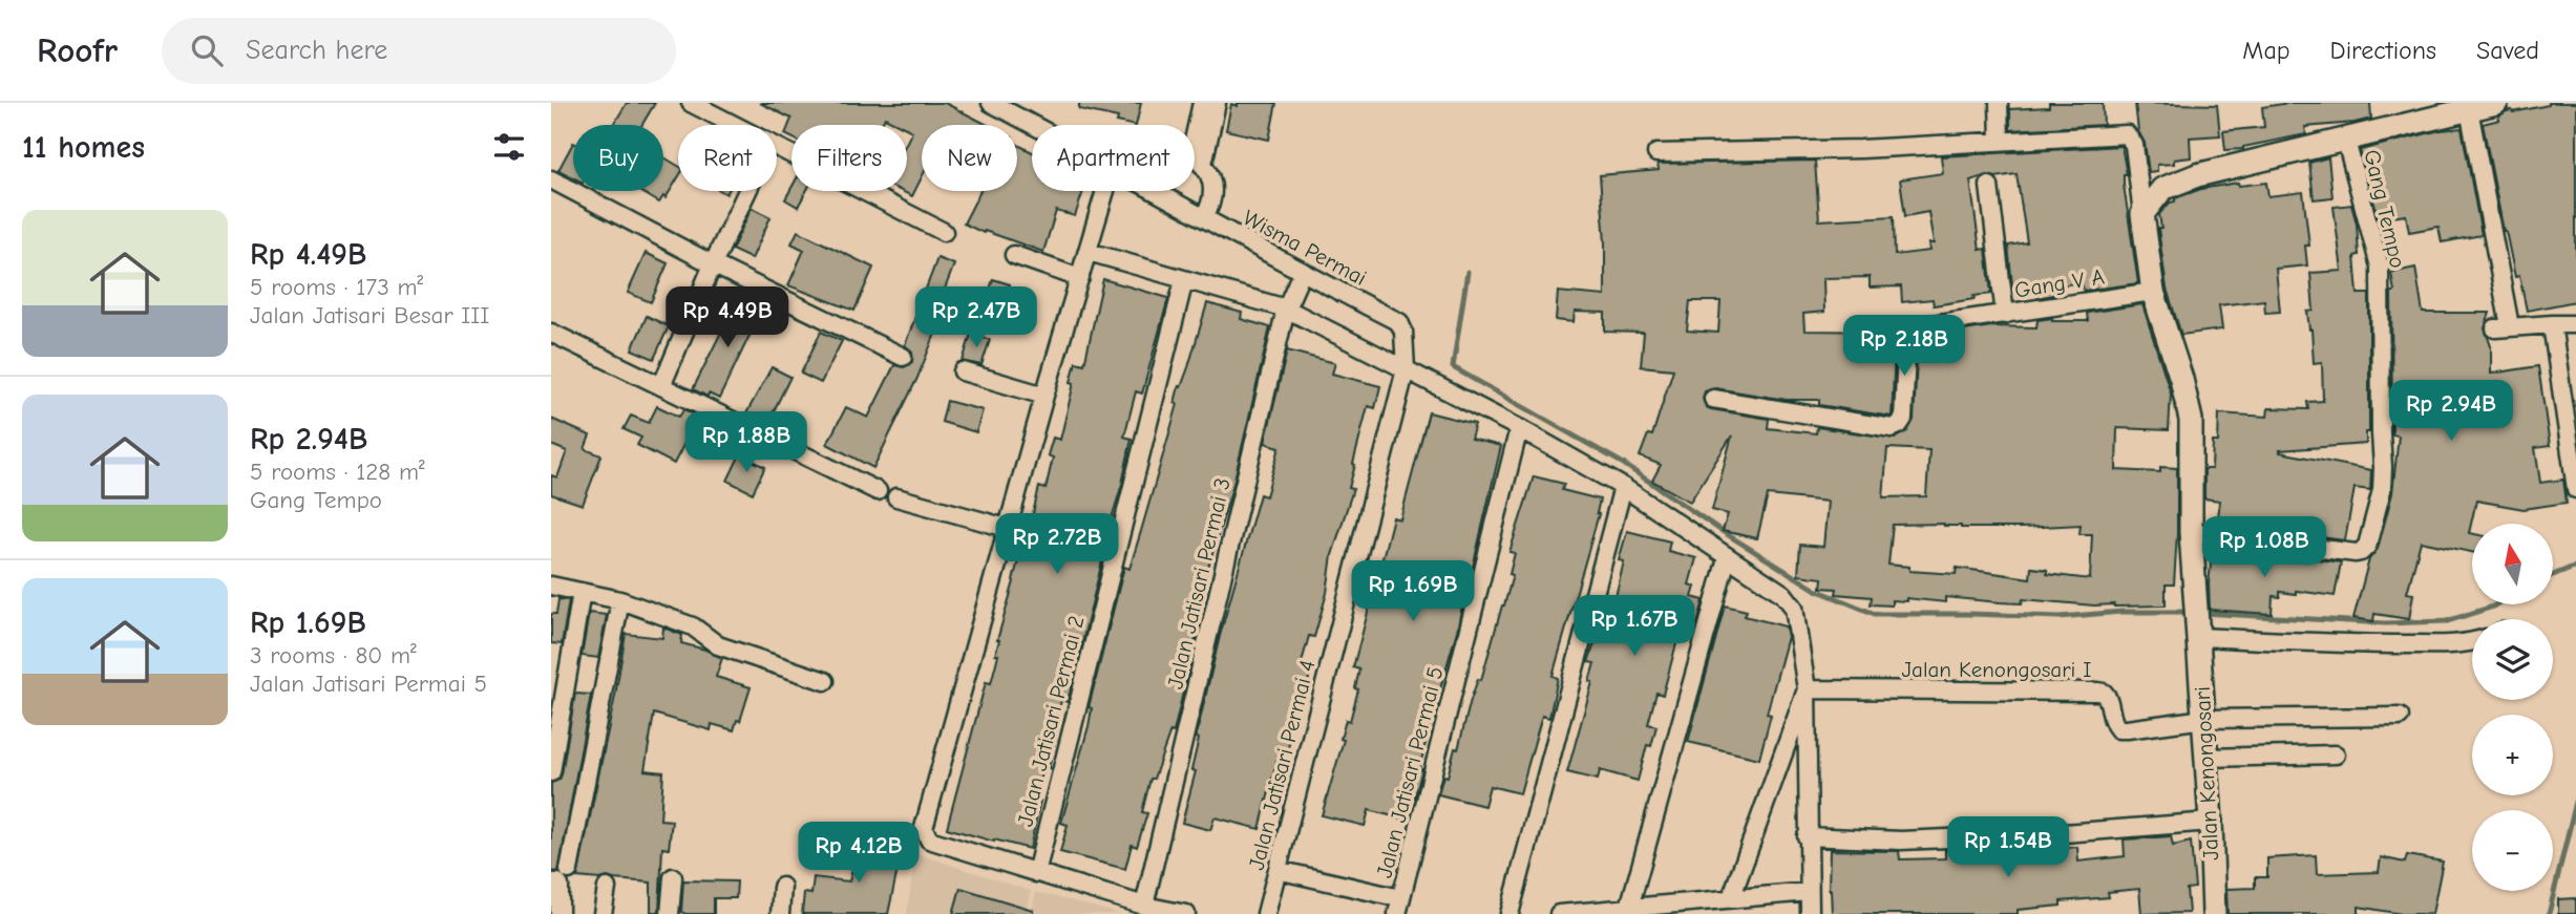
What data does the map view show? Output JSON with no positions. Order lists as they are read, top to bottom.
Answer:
{
  "streets": {
    "street": [
      "Gang Tempo",
      "Wisma Permai",
      "Gang V A",
      "Jalan Jatisari Permai 3",
      "Jalan Kenongosari I",
      "Jalan Jatisari Permai 2",
      "Jalan Jatisari Permai 4",
      "Jalan Jatisari Permai 5",
      "Jalan Kenongosari"
    ]
  },
  "crossings": [
    ["Gang Tempo", "Jalan Kenongosari"],
    ["Wisma Permai", "Jalan Jatisari Permai 3"],
    ["Wisma Permai", "Jalan Jatisari Permai 4"],
    ["Gang V A", "Jalan Kenongosari"],
    ["Jalan Kenongosari I", "Jalan Kenongosari"]
  ],
  "north": "top",
  "page": {
    "header": "Roofr",
    "search": "Search here",
    "nav": ["Map", "Directions", "Saved"],
    "heading": "11 homes",
    "chip": [
      "Buy",
      "Rent",
      "Filters",
      "New",
      "Apartment"
    ],
    "list": [
      {
        "name": "Rp 4.49B",
        "note": "5 rooms · 173 m² · Jalan Jatisari Besar III"
      },
      {
        "name": "Rp 2.94B",
        "note": "5 rooms · 128 m² · Gang Tempo"
      },
      {
        "name": "Rp 1.69B",
        "note": "3 rooms · 80 m² · Jalan Jatisari Permai 5"
      }
    ],
    "price": [
      "Rp 4.49B",
      "Rp 2.47B",
      "Rp 2.18B",
      "Rp 2.94B",
      "Rp 1.88B",
      "Rp 2.72B",
      "Rp 1.08B",
      "Rp 1.69B",
      "Rp 1.67B",
      "Rp 1.54B",
      "Rp 4.12B"
    ],
    "map_buttons": ["+", "−"]
  }
}
